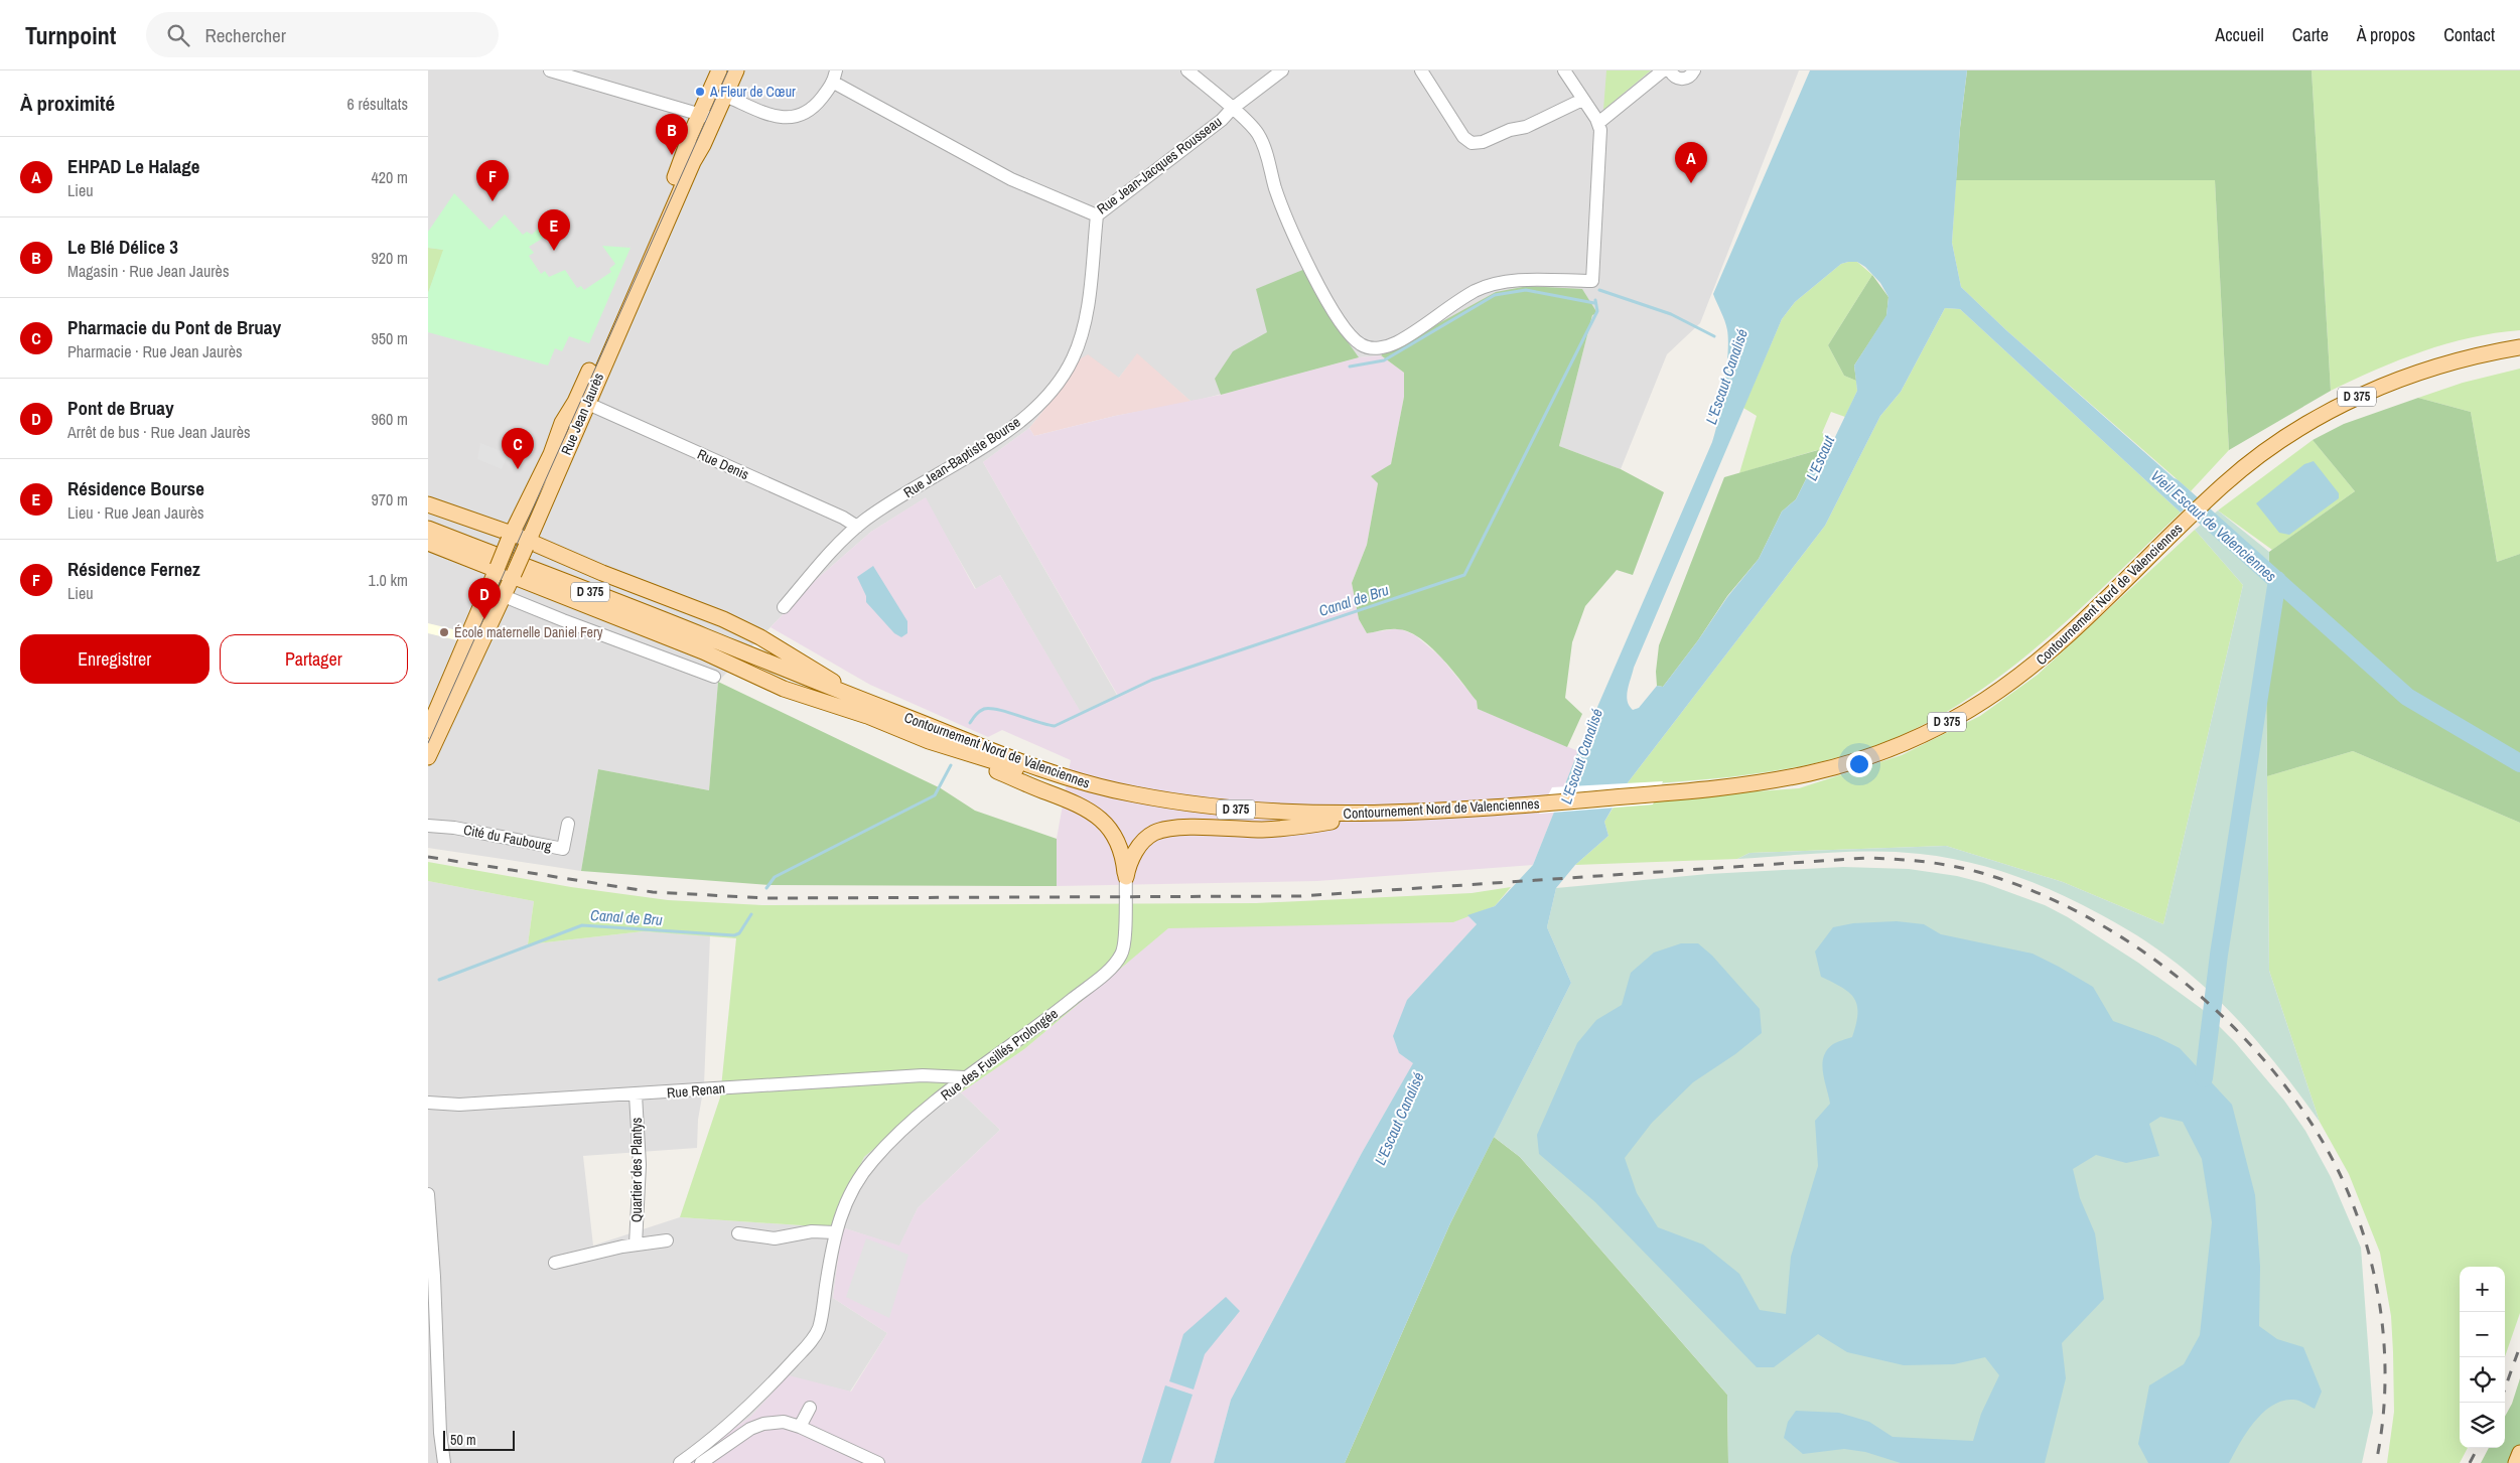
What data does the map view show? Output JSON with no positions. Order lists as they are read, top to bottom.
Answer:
{
  "streets": {
    "main road": ["D 375", "Rue Jean Jaurès", "Contournement Nord de Valenciennes"],
    "street": [
      "Rue Jean-Jacques Rousseau",
      "Rue Jean-Baptiste Bourse",
      "Rue Denis",
      "Cité du Faubourg",
      "Rue des Fusillés Prolongée",
      "Rue Renan",
      "Quartier des Plantys"
    ]
  },
  "crossings": [
    ["Rue Jean-Jacques Rousseau", "Rue Jean-Baptiste Bourse"],
    ["Rue Jean Jaurès", "Rue Denis"],
    ["Rue Jean-Baptiste Bourse", "Rue Denis"],
    ["Rue des Fusillés Prolongée", "Rue Renan"],
    ["Rue Renan", "Quartier des Plantys"]
  ],
  "water": [
    "L'Escaut Canalisé",
    "L'Escaut",
    "Vieil Escaut de Valenciennes",
    "Canal de Bru"
  ],
  "places": ["A Fleur de Cœur", "École maternelle Daniel Fery"],
  "scale_bar": "50 m",
  "page": {
    "header": "Turnpoint",
    "search": "Rechercher",
    "nav": [
      "Accueil",
      "Carte",
      "À propos",
      "Contact"
    ],
    "heading": ["À proximité", "6 résultats"],
    "pins": [
      "B",
      "A",
      "F",
      "E",
      "C",
      "D"
    ],
    "list": [
      {
        "mark": "A",
        "name": "EHPAD Le Halage",
        "note": "Lieu",
        "value": "420 m"
      },
      {
        "mark": "B",
        "name": "Le Blé Délice 3",
        "note": "Magasin · Rue Jean Jaurès",
        "value": "920 m"
      },
      {
        "mark": "C",
        "name": "Pharmacie du Pont de Bruay",
        "note": "Pharmacie · Rue Jean Jaurès",
        "value": "950 m"
      },
      {
        "mark": "D",
        "name": "Pont de Bruay",
        "note": "Arrêt de bus · Rue Jean Jaurès",
        "value": "960 m"
      },
      {
        "mark": "E",
        "name": "Résidence Bourse",
        "note": "Lieu · Rue Jean Jaurès",
        "value": "970 m"
      },
      {
        "mark": "F",
        "name": "Résidence Fernez",
        "note": "Lieu",
        "value": "1.0 km"
      }
    ],
    "buttons": ["Enregistrer", "Partager"],
    "map_buttons": ["+", "−"],
    "scale": "50 m"
  }
}
